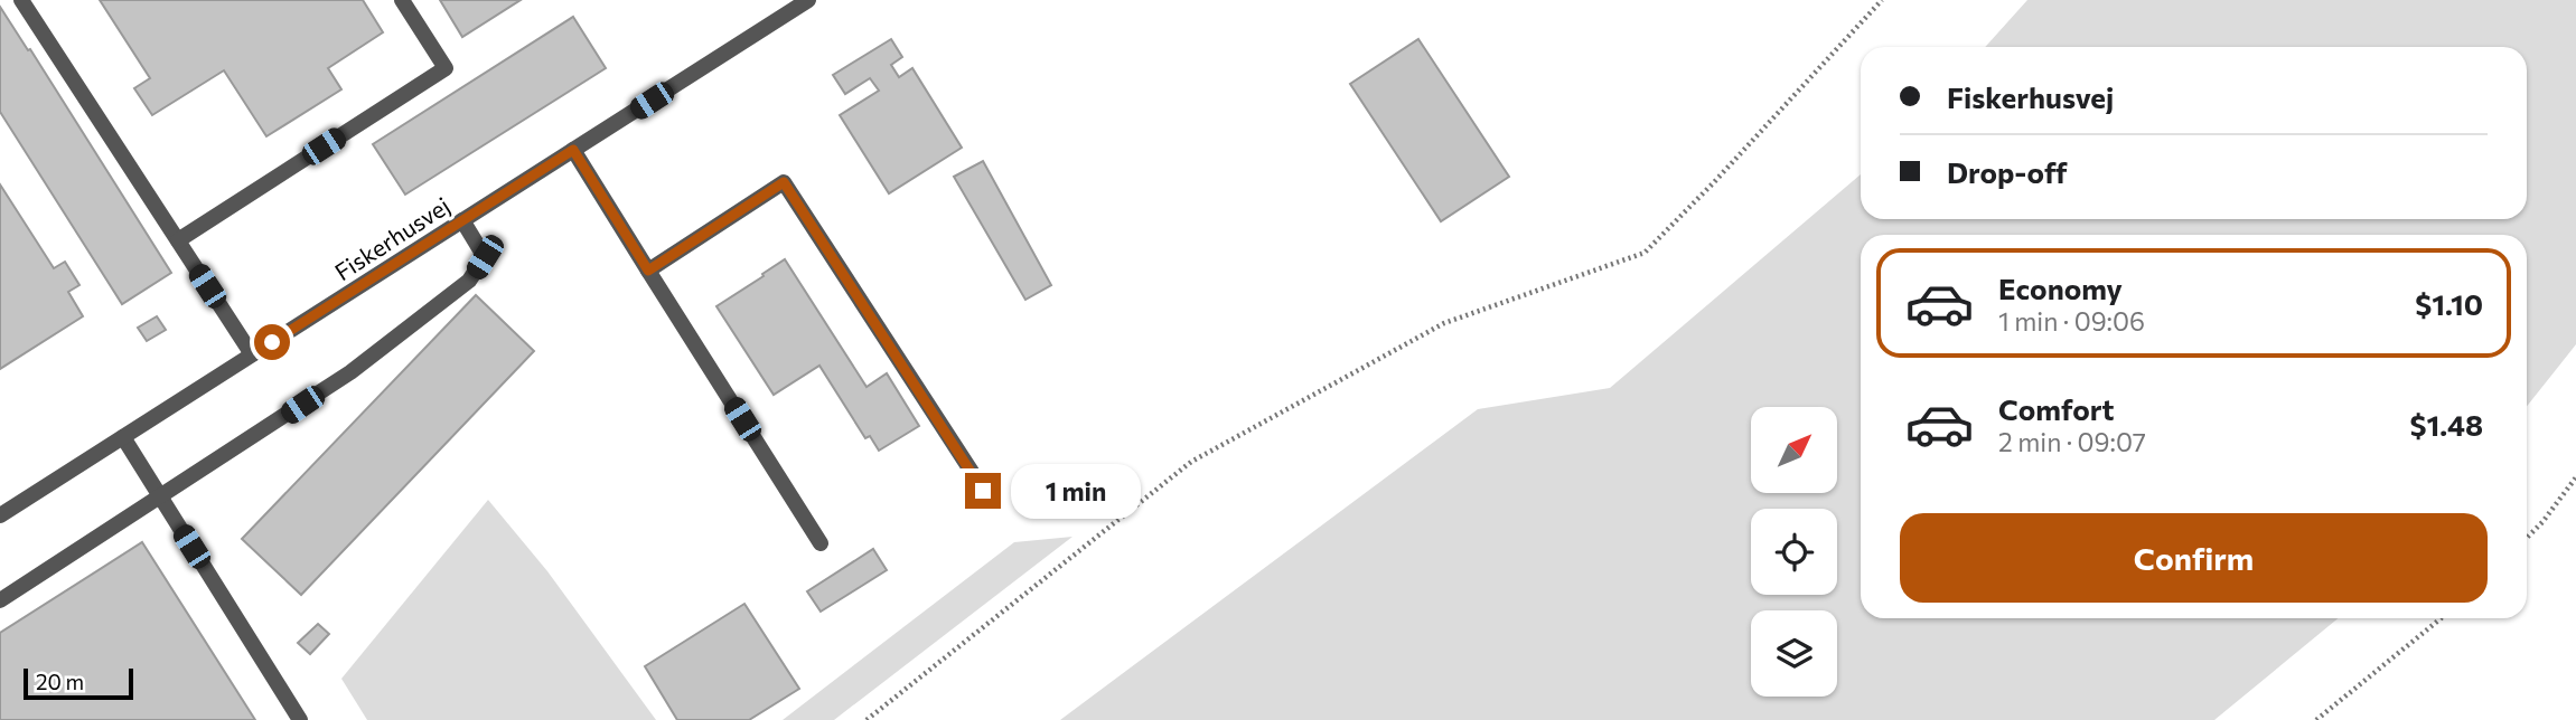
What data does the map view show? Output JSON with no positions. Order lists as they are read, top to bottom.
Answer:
{
  "streets": {
    "street": ["Fiskerhusvej"]
  },
  "scale_bar": "20 m",
  "north": "top right",
  "page": {
    "banner": ["Fiskerhusvej", "Drop-off"],
    "list": [
      {
        "name": "Economy",
        "note": "1 min · 09:06",
        "value": "$1.10"
      },
      {
        "name": "Comfort",
        "note": "2 min · 09:07",
        "value": "$1.48"
      }
    ],
    "bubble": "1 min",
    "buttons": "Confirm",
    "scale": "20 m"
  }
}
